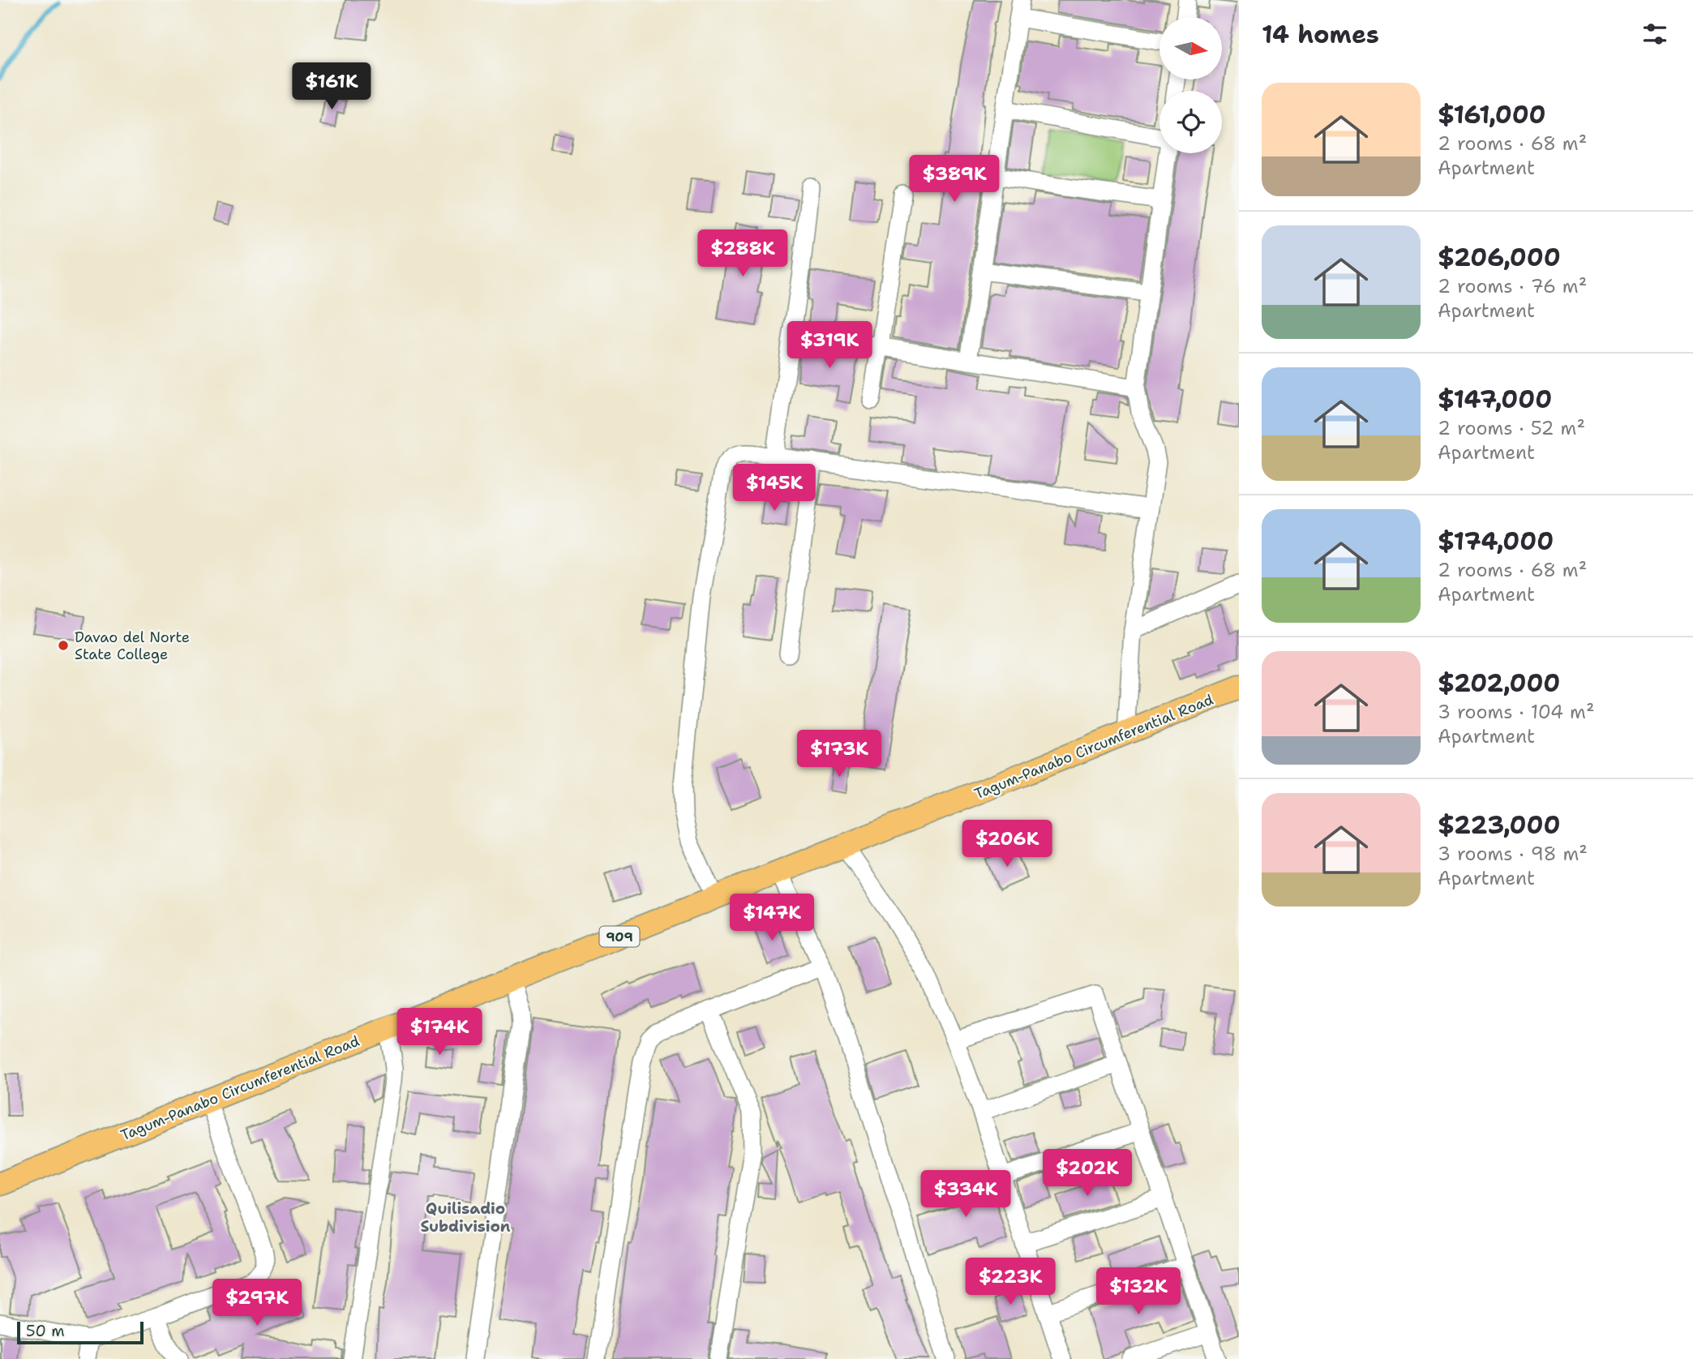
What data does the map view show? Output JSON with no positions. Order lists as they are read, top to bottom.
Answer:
{
  "streets": {
    "main road": ["Tagum-Panabo Circumferential Road", "909"]
  },
  "districts": ["Quilisadio Subdivision"],
  "places": ["Davao del Norte State College"],
  "scale_bar": "50 m",
  "north": "right",
  "page": {
    "heading": "14 homes",
    "price": [
      "$161K",
      "$389K",
      "$288K",
      "$319K",
      "$145K",
      "$173K",
      "$206K",
      "$147K",
      "$174K",
      "$202K",
      "$334K",
      "$223K",
      "$132K",
      "$297K"
    ],
    "list": [
      {
        "name": "$161,000",
        "note": "2 rooms · 68 m² · Apartment"
      },
      {
        "name": "$206,000",
        "note": "2 rooms · 76 m² · Apartment"
      },
      {
        "name": "$147,000",
        "note": "2 rooms · 52 m² · Apartment"
      },
      {
        "name": "$174,000",
        "note": "2 rooms · 68 m² · Apartment"
      },
      {
        "name": "$202,000",
        "note": "3 rooms · 104 m² · Apartment"
      },
      {
        "name": "$223,000",
        "note": "3 rooms · 98 m² · Apartment"
      }
    ],
    "scale": "50 m"
  }
}
